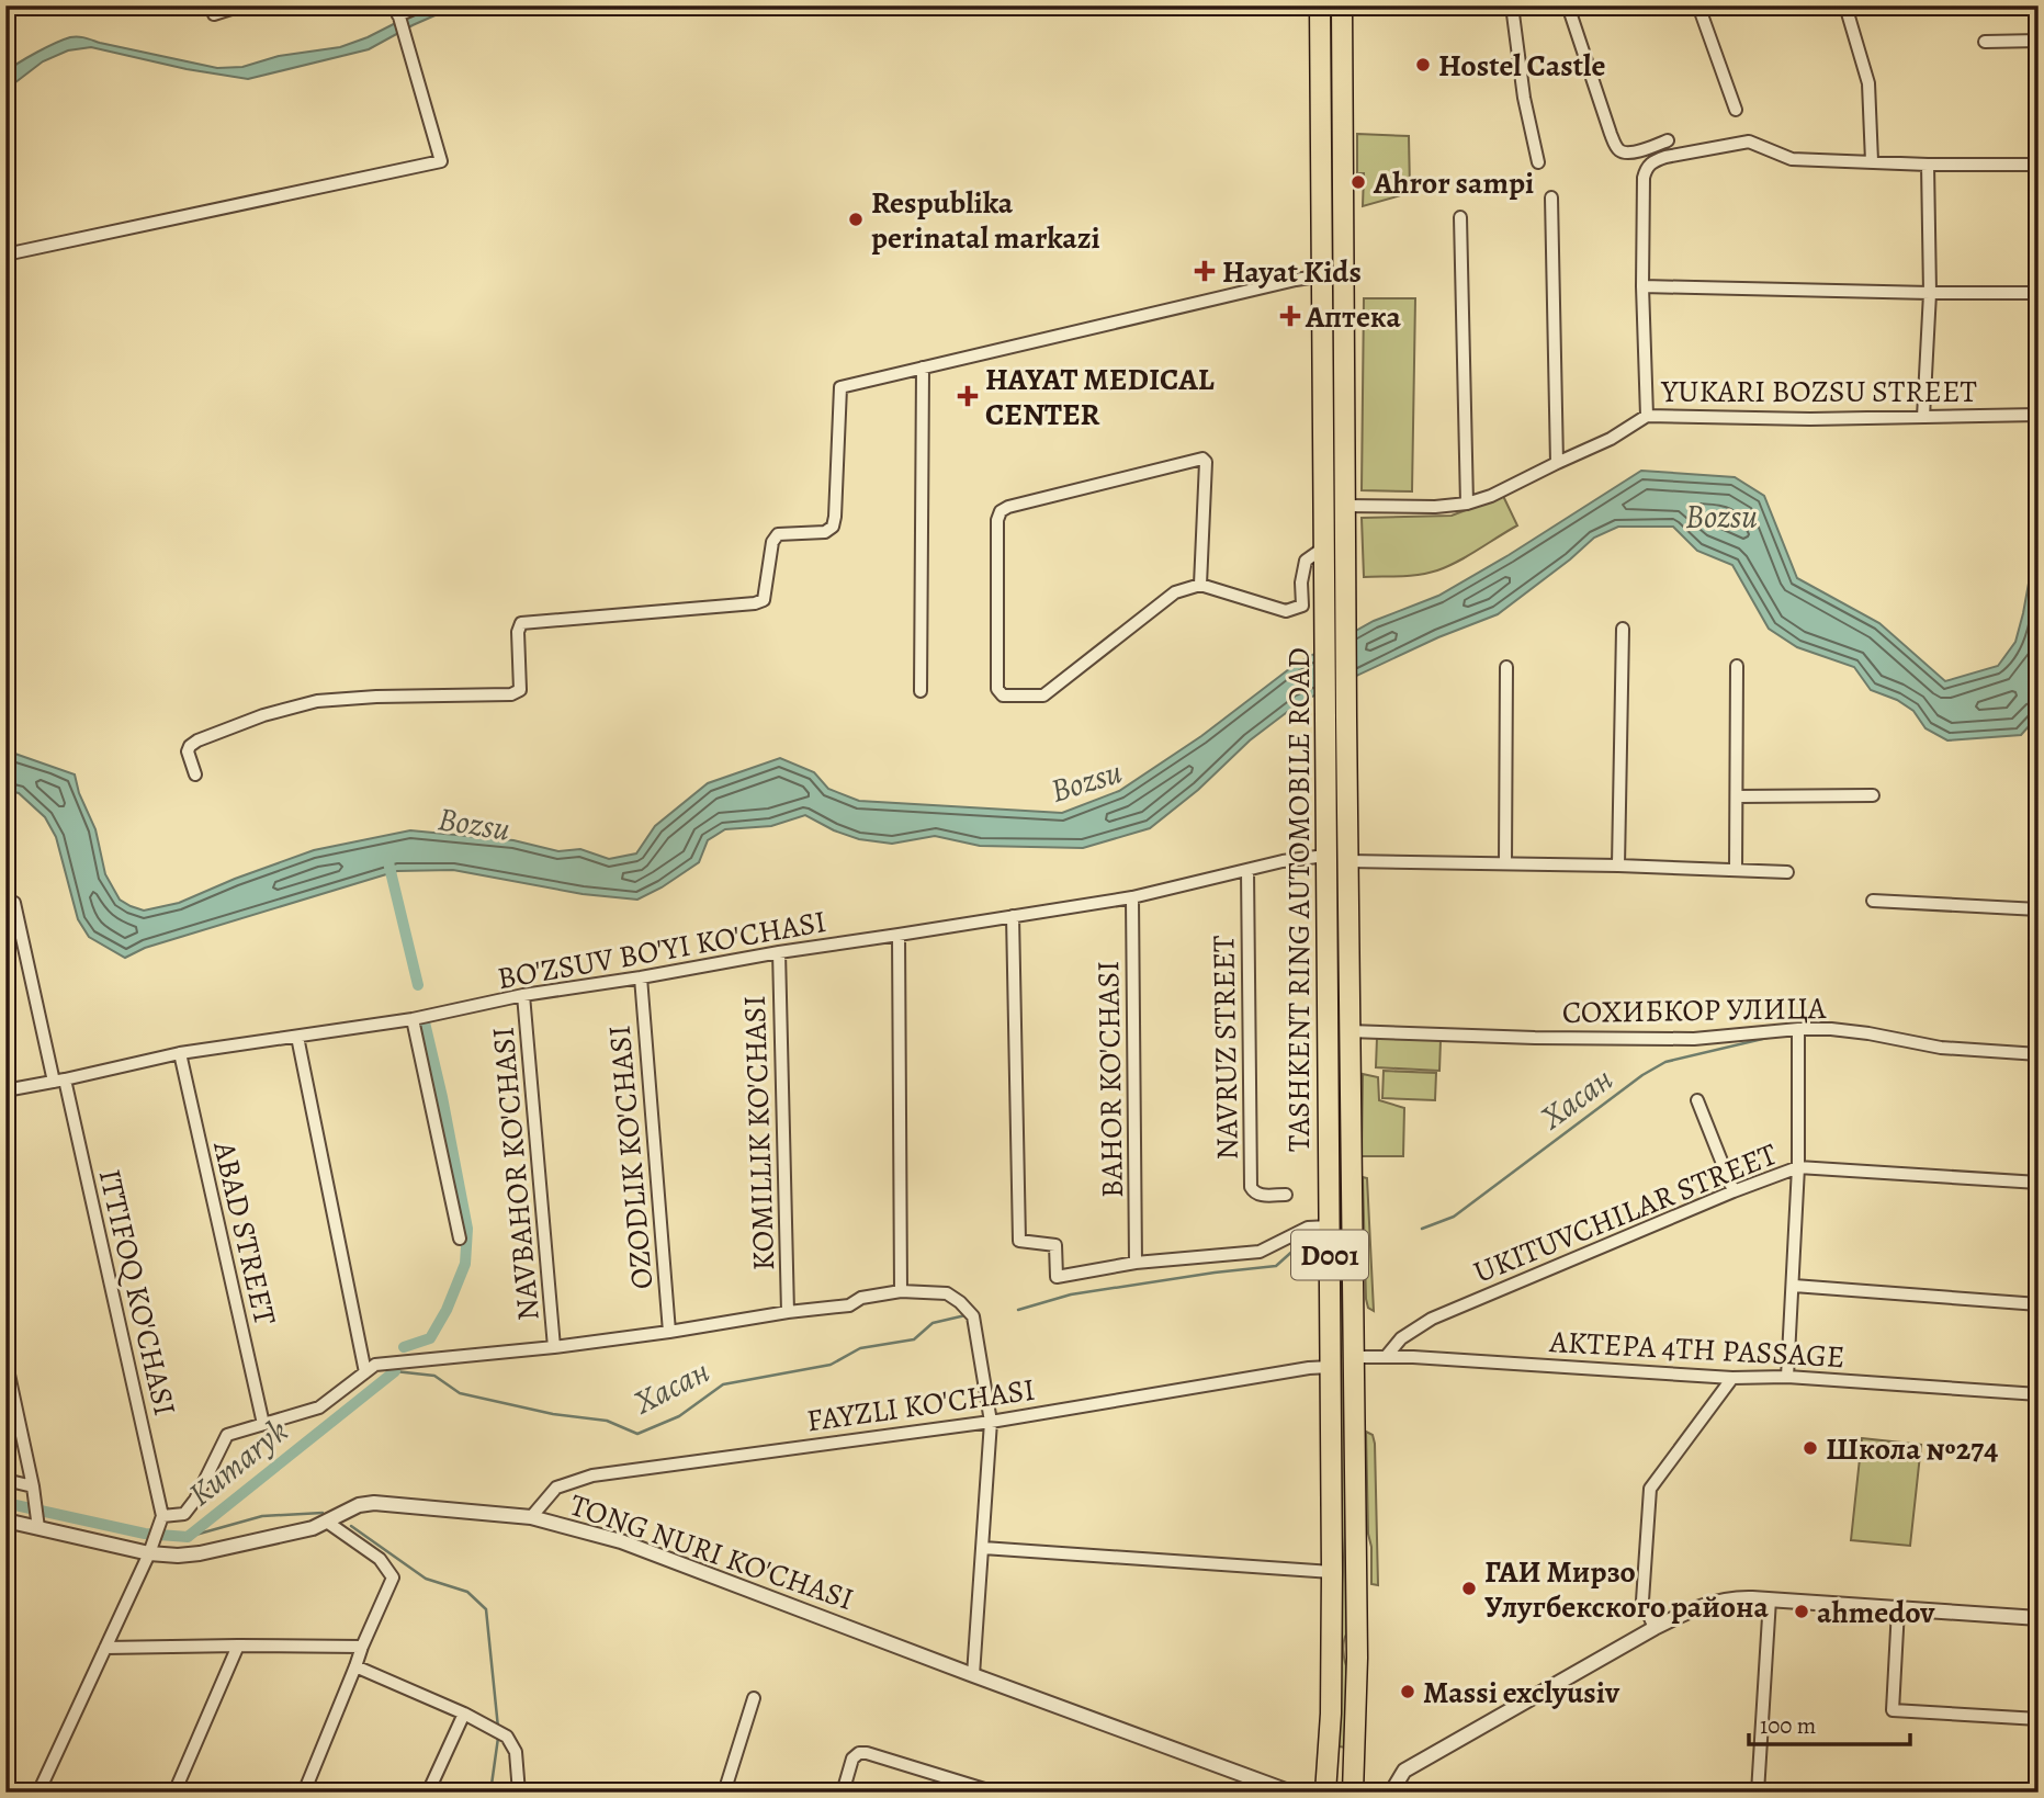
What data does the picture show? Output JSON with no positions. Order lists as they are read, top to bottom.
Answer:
{
  "streets": {
    "highway": ["TASHKENT RING AUTOMOBILE ROAD", "D001"],
    "street": [
      "YUKARI BOZSU STREET",
      "BO'ZSUV BO'YI KO'CHASI",
      "СОХИБКОР УЛИЦА",
      "NAVRUZ STREET",
      "BAHOR KO'CHASI",
      "KOMILLIK KO'CHASI",
      "OZODLIK KO'CHASI",
      "NAVBAHOR KO'CHASI",
      "UKITUVCHILAR STREET",
      "ABAD STREET",
      "ITTIFOQ KO'CHASI",
      "AKTEPA 4TH PASSAGE",
      "FAYZLI KO'CHASI",
      "TONG NURI KO'CHASI"
    ]
  },
  "crossings": [
    ["YUKARI BOZSU STREET", "TASHKENT RING AUTOMOBILE ROAD"],
    ["TASHKENT RING AUTOMOBILE ROAD", "BO'ZSUV BO'YI KO'CHASI"],
    ["TASHKENT RING AUTOMOBILE ROAD", "СОХИБКОР УЛИЦА"],
    ["TASHKENT RING AUTOMOBILE ROAD", "AKTEPA 4TH PASSAGE"],
    ["TASHKENT RING AUTOMOBILE ROAD", "FAYZLI KO'CHASI"],
    ["BO'ZSUV BO'YI KO'CHASI", "NAVRUZ STREET"],
    ["BO'ZSUV BO'YI KO'CHASI", "BAHOR KO'CHASI"],
    ["BO'ZSUV BO'YI KO'CHASI", "KOMILLIK KO'CHASI"],
    ["BO'ZSUV BO'YI KO'CHASI", "OZODLIK KO'CHASI"],
    ["BO'ZSUV BO'YI KO'CHASI", "NAVBAHOR KO'CHASI"],
    ["BO'ZSUV BO'YI KO'CHASI", "ABAD STREET"],
    ["BO'ZSUV BO'YI KO'CHASI", "ITTIFOQ KO'CHASI"],
    ["UKITUVCHILAR STREET", "AKTEPA 4TH PASSAGE"],
    ["FAYZLI KO'CHASI", "TONG NURI KO'CHASI"]
  ],
  "water": ["Bozsu", "Хасан", "Kumaryk"],
  "places": {
    "other": [
      "Hostel Castle",
      "Ahror sampi",
      "Respublika perinatal markazi",
      "Школа №274",
      "ГАИ Мирзо Улугбекского района",
      "ahmedov",
      "Massi exclyusiv"
    ],
    "health": ["Hayat Kids", "Аптека", "HAYAT MEDICAL CENTER"]
  },
  "scale_bar": "100 m"
}
